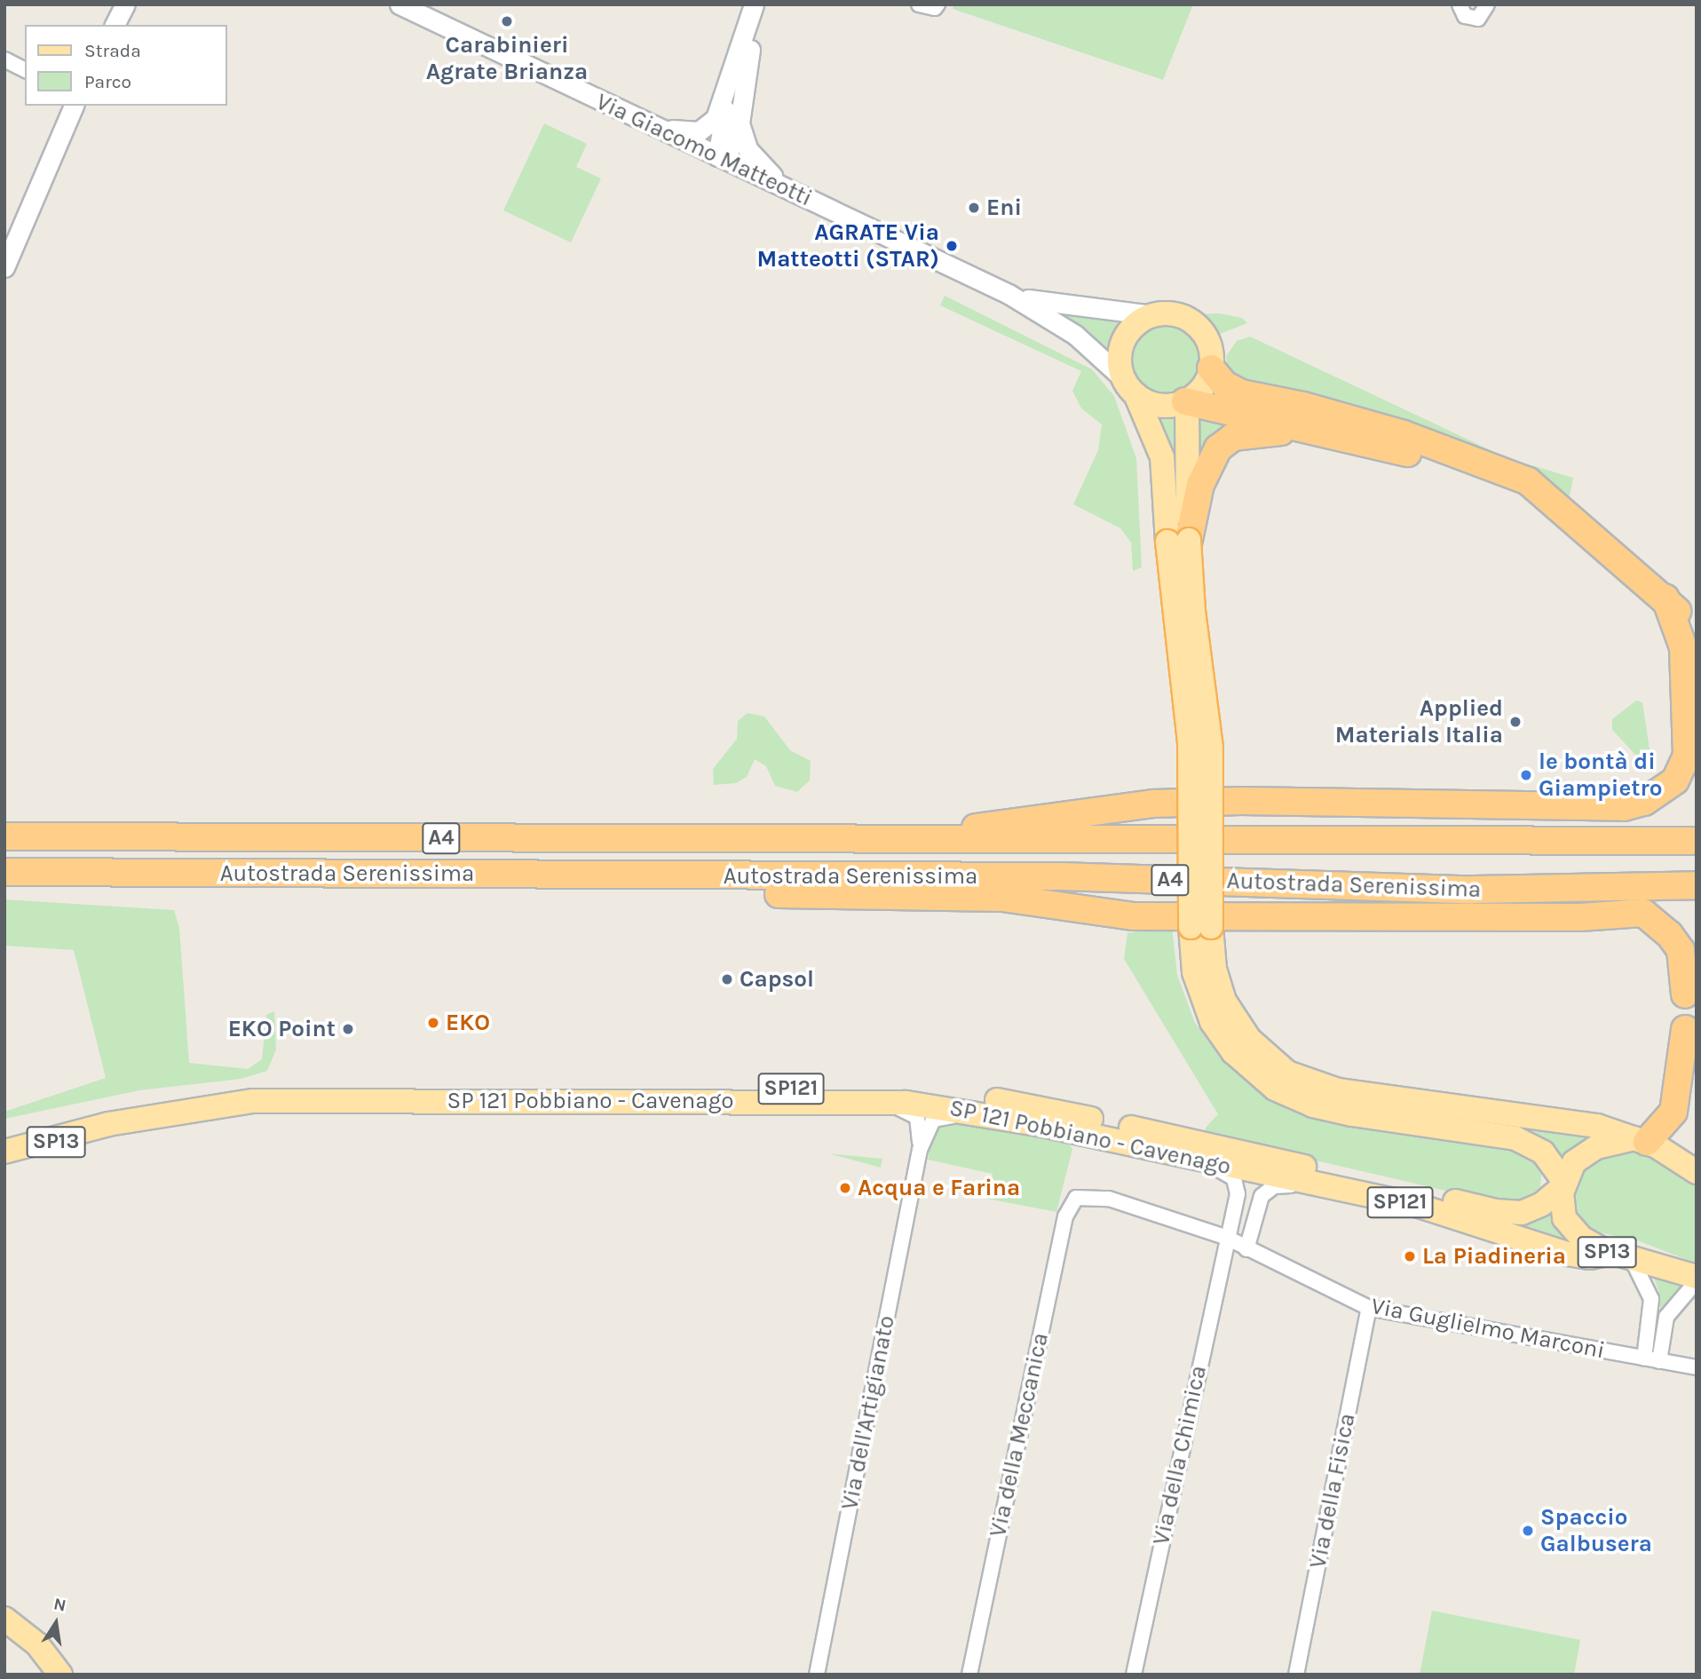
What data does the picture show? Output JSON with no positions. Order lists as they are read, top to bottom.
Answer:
{
  "streets": {
    "highway": ["A4", "Autostrada Serenissima"],
    "main road": ["SP121", "SP 121 Pobbiano - Cavenago", "SP13"],
    "street": [
      "Via Giacomo Matteotti",
      "Via Guglielmo Marconi",
      "Via dell'Artigianato",
      "Via della Meccanica",
      "Via della Chimica",
      "Via della Fisica"
    ]
  },
  "crossings": [
    ["SP 121 Pobbiano - Cavenago", "SP13"],
    ["SP 121 Pobbiano - Cavenago", "Via dell'Artigianato"],
    ["SP 121 Pobbiano - Cavenago", "Via della Chimica"],
    ["Via Guglielmo Marconi", "Via della Meccanica"],
    ["Via Guglielmo Marconi", "Via della Chimica"],
    ["Via Guglielmo Marconi", "Via della Fisica"]
  ],
  "places": [
    "Carabinieri Agrate Brianza",
    "Eni",
    "AGRATE Via Matteotti (STAR)",
    "Applied Materials Italia",
    "le bontà di Giampietro",
    "Capsol",
    "EKO",
    "EKO Point",
    "Acqua e Farina",
    "La Piadineria",
    "Spaccio Galbusera"
  ],
  "legend": ["Strada", "Parco"],
  "north": "top"
}
